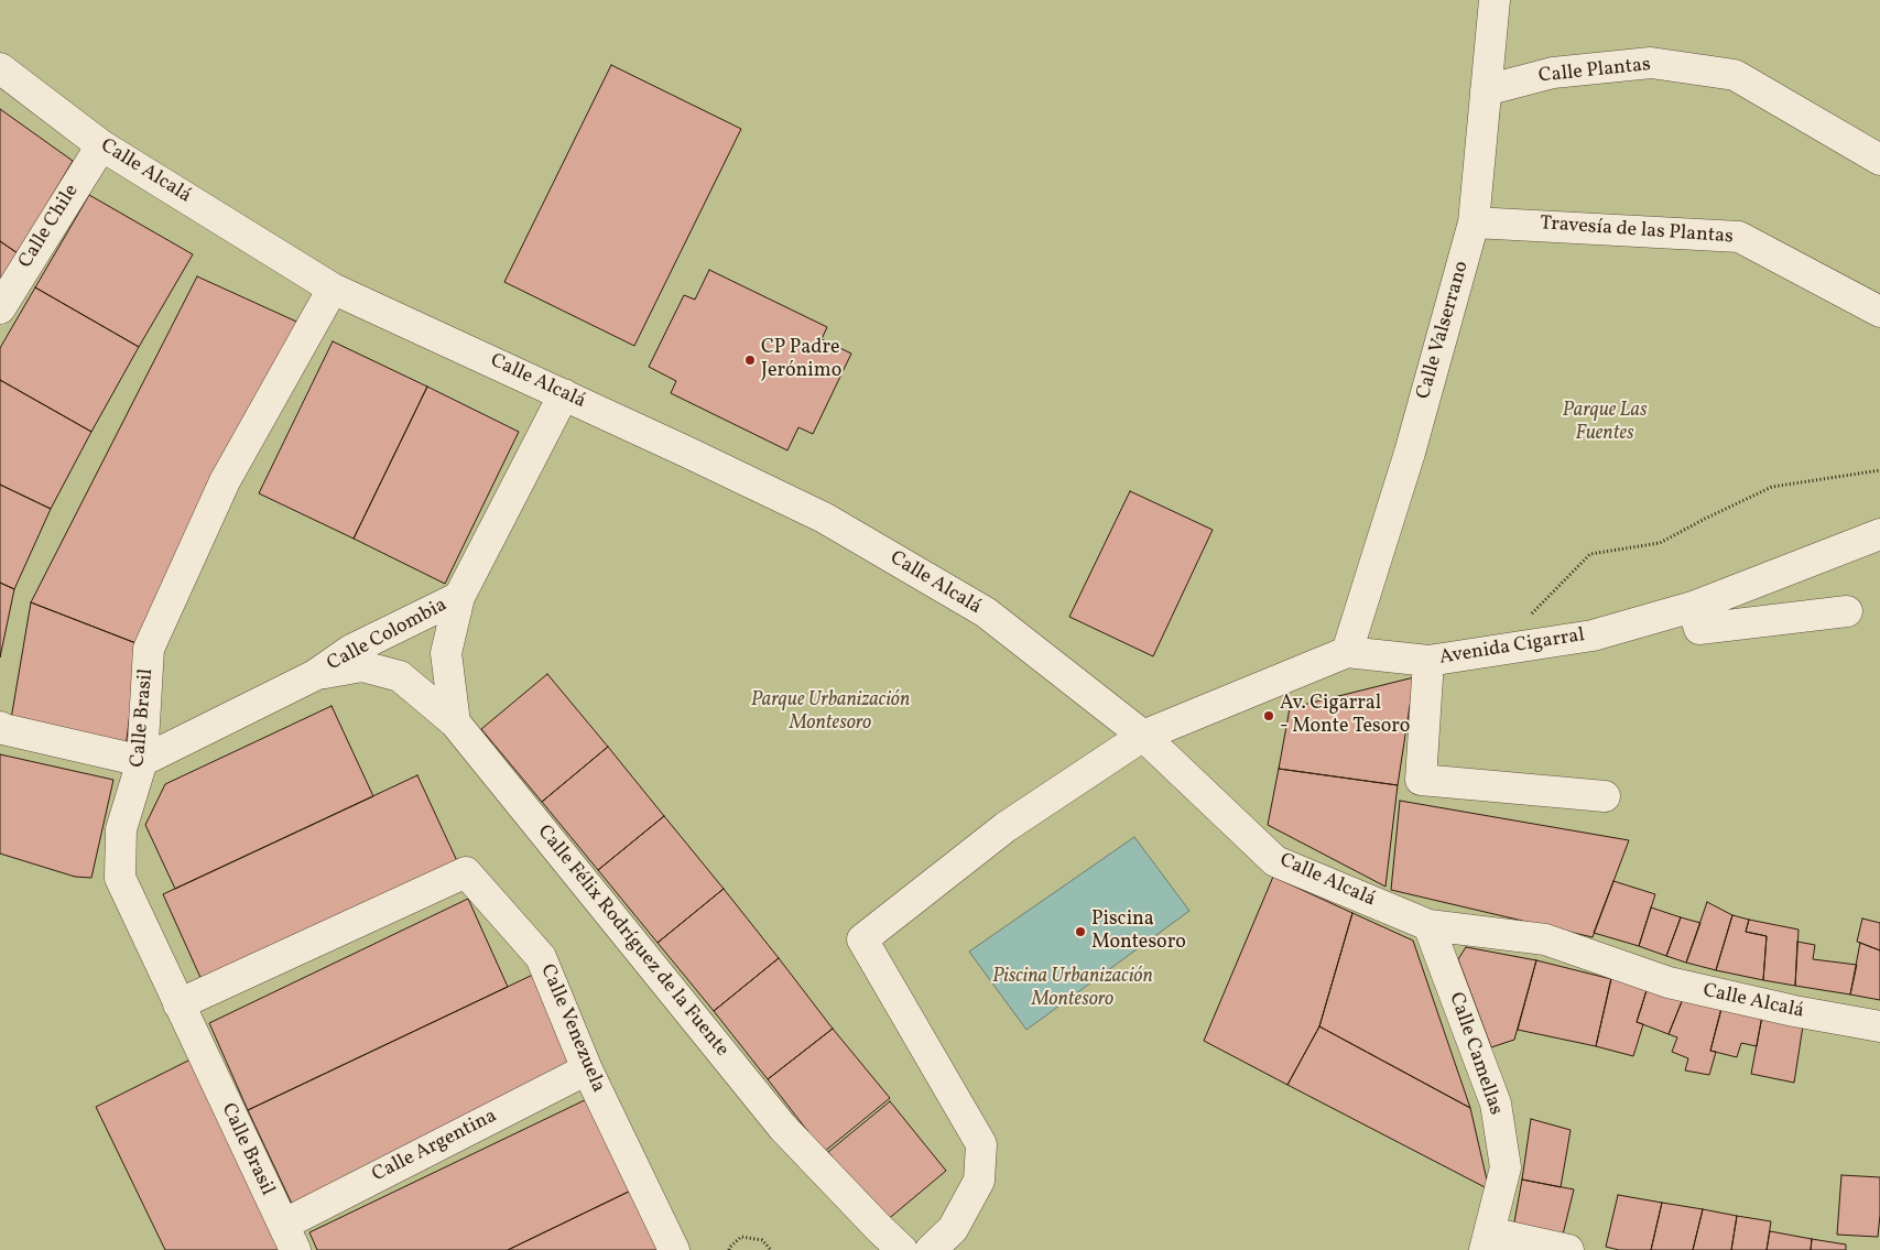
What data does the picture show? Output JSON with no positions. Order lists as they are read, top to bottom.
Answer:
{
  "streets": {
    "street": [
      "Calle Plantas",
      "Calle Alcalá",
      "Calle Chile",
      "Travesía de las Plantas",
      "Calle Valserrano",
      "Calle Colombia",
      "Avenida Cigarral",
      "Calle Brasil",
      "Calle Félix Rodríguez de la Fuente",
      "Calle Venezuela",
      "Calle Camellas",
      "Calle Argentina"
    ]
  },
  "crossings": [
    ["Calle Plantas", "Calle Valserrano"],
    ["Calle Alcalá", "Calle Chile"],
    ["Calle Alcalá", "Calle Colombia"],
    ["Calle Alcalá", "Avenida Cigarral"],
    ["Calle Alcalá", "Calle Brasil"],
    ["Calle Alcalá", "Calle Camellas"],
    ["Travesía de las Plantas", "Calle Valserrano"],
    ["Calle Valserrano", "Avenida Cigarral"],
    ["Calle Colombia", "Calle Brasil"],
    ["Calle Colombia", "Calle Félix Rodríguez de la Fuente"],
    ["Calle Brasil", "Calle Venezuela"],
    ["Calle Brasil", "Calle Argentina"],
    ["Calle Venezuela", "Calle Argentina"]
  ],
  "parks": ["Parque Las Fuentes", "Parque Urbanización Montesoro", "Piscina Urbanización Montesoro"],
  "places": ["CP Padre Jerónimo", "Av. Cigarral - Monte Tesoro", "Piscina Montesoro"]
}
